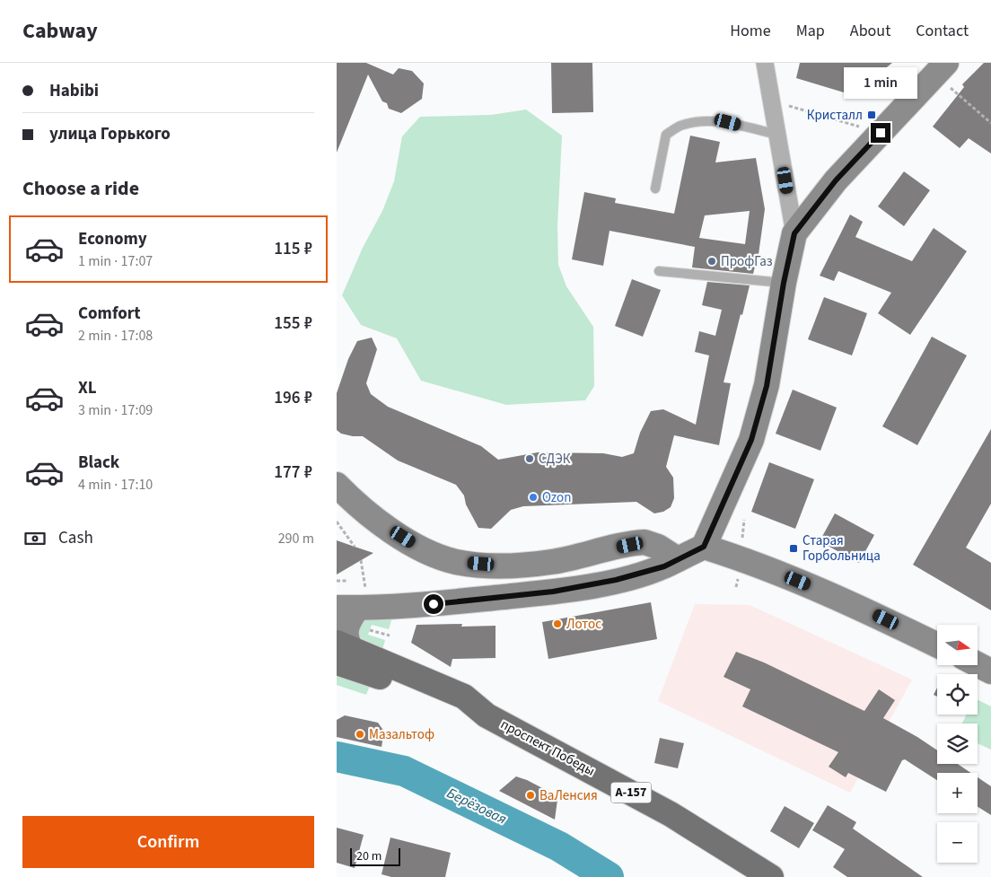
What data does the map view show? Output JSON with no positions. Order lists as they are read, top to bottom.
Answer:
{
  "streets": {
    "main road": ["проспект Победы", "А-157"]
  },
  "water": ["Берёзовая"],
  "places": {
    "transit": ["Кристалл", "Старая Горбольница"],
    "other": [
      "ПрофГаз",
      "СДЭК",
      "Ozon",
      "Лотос",
      "Мазальтоф",
      "ВаЛенсия"
    ]
  },
  "scale_bar": "20 m",
  "north": "right",
  "page": {
    "header": "Cabway",
    "nav": [
      "Home",
      "Map",
      "About",
      "Contact"
    ],
    "banner": ["Habibi", "улица Горького"],
    "bubble": "1 min",
    "heading": "Choose a ride",
    "list": [
      {
        "name": "Economy",
        "note": "1 min · 17:07",
        "value": "115 ₽"
      },
      {
        "name": "Comfort",
        "note": "2 min · 17:08",
        "value": "155 ₽"
      },
      {
        "name": "XL",
        "note": "3 min · 17:09",
        "value": "196 ₽"
      },
      {
        "name": "Black",
        "note": "4 min · 17:10",
        "value": "177 ₽"
      }
    ],
    "pay": ["Cash", "290 m"],
    "map_buttons": ["+", "−"],
    "buttons": "Confirm",
    "scale": "20 m"
  }
}
